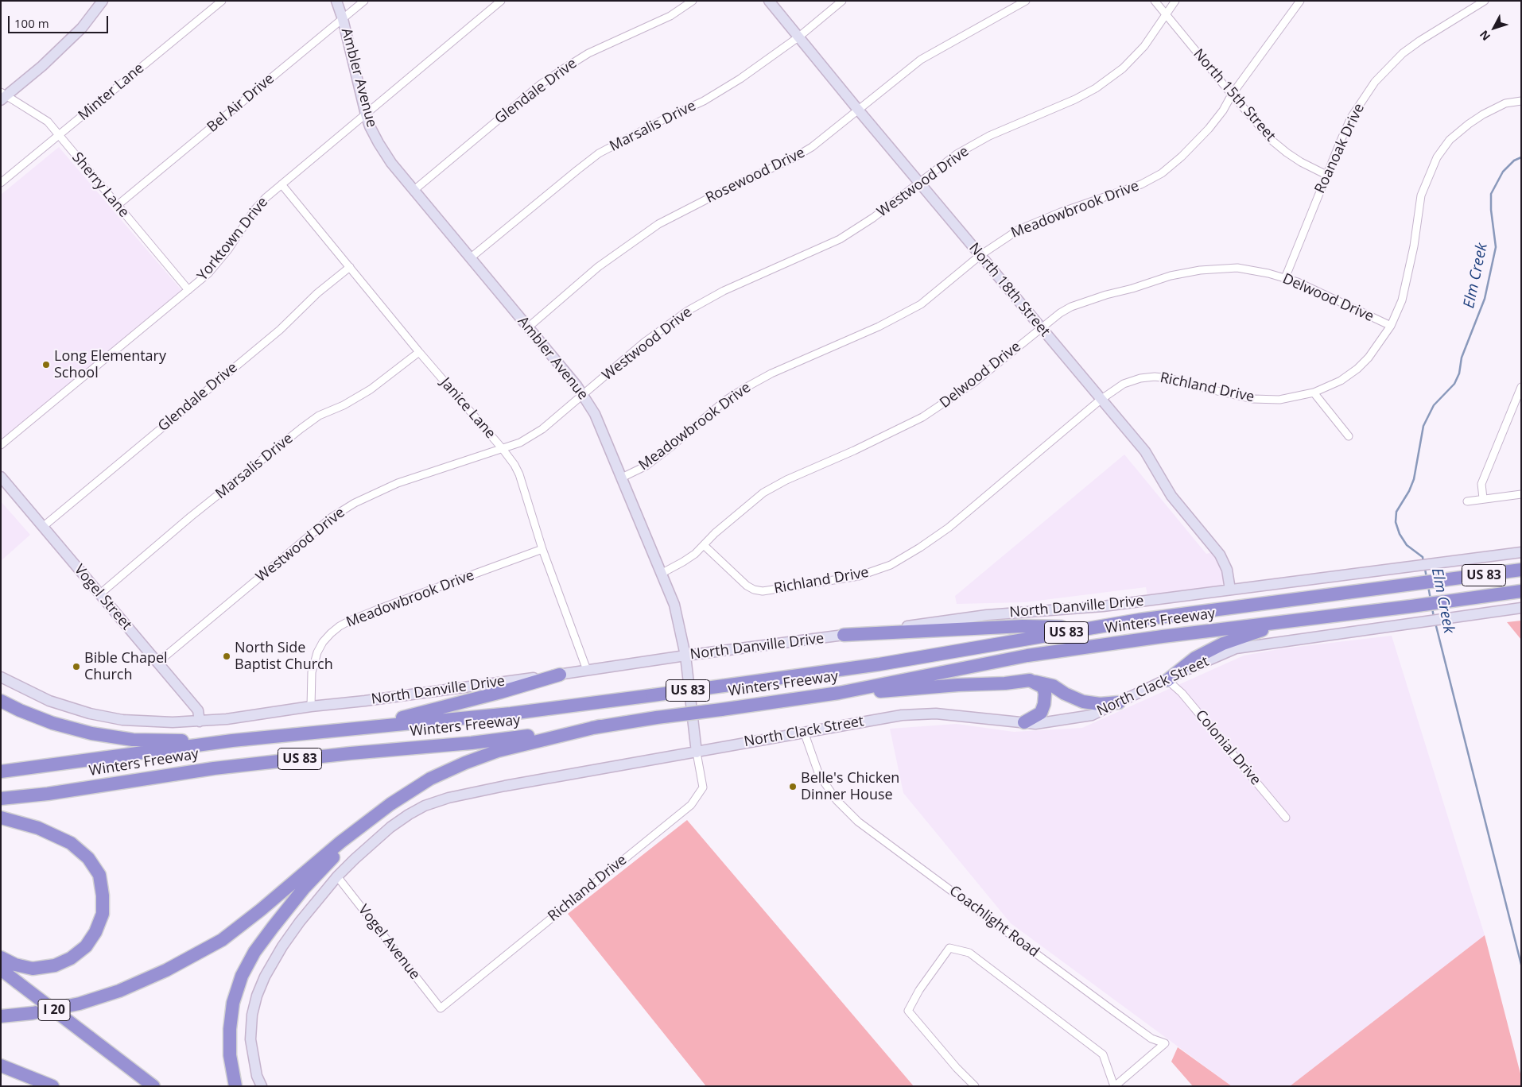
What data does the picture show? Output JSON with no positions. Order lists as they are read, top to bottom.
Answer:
{
  "streets": {
    "highway": ["US 83", "Winters Freeway", "I 20"],
    "main road": [
      "Ambler Avenue",
      "North 18th Street",
      "Vogel Street",
      "North Danville Drive",
      "North Clack Street"
    ],
    "street": [
      "Glendale Drive",
      "Minter Lane",
      "North 15th Street",
      "Bel Air Drive",
      "Marsalis Drive",
      "Roanoak Drive",
      "Rosewood Drive",
      "Westwood Drive",
      "Sherry Lane",
      "Meadowbrook Drive",
      "Yorktown Drive",
      "Delwood Drive",
      "Richland Drive",
      "Janice Lane",
      "Colonial Drive",
      "Coachlight Road",
      "Vogel Avenue"
    ]
  },
  "crossings": [
    ["Ambler Avenue", "Glendale Drive"],
    ["Ambler Avenue", "Bel Air Drive"],
    ["Ambler Avenue", "Marsalis Drive"],
    ["Ambler Avenue", "Rosewood Drive"],
    ["Ambler Avenue", "Westwood Drive"],
    ["Ambler Avenue", "Meadowbrook Drive"],
    ["Ambler Avenue", "Yorktown Drive"],
    ["Ambler Avenue", "Delwood Drive"],
    ["Ambler Avenue", "Richland Drive"],
    ["Ambler Avenue", "North Danville Drive"],
    ["Ambler Avenue", "North Clack Street"],
    ["Glendale Drive", "Janice Lane"],
    ["Glendale Drive", "Vogel Street"],
    ["Minter Lane", "Sherry Lane"],
    ["North 15th Street", "Roanoak Drive"],
    ["North 15th Street", "Westwood Drive"],
    ["North 15th Street", "Meadowbrook Drive"],
    ["Bel Air Drive", "Sherry Lane"],
    ["Marsalis Drive", "North 18th Street"],
    ["Marsalis Drive", "Janice Lane"],
    ["Marsalis Drive", "Vogel Street"],
    ["Roanoak Drive", "Delwood Drive"],
    ["Rosewood Drive", "North 18th Street"],
    ["Westwood Drive", "North 18th Street"],
    ["Westwood Drive", "Janice Lane"],
    ["Westwood Drive", "Vogel Street"],
    ["Sherry Lane", "Yorktown Drive"],
    ["Meadowbrook Drive", "North 18th Street"],
    ["Meadowbrook Drive", "Janice Lane"],
    ["Meadowbrook Drive", "North Danville Drive"],
    ["Yorktown Drive", "Janice Lane"],
    ["North 18th Street", "Delwood Drive"],
    ["North 18th Street", "Richland Drive"],
    ["North 18th Street", "North Danville Drive"],
    ["Delwood Drive", "Richland Drive"],
    ["Richland Drive", "North Clack Street"],
    ["Richland Drive", "Vogel Avenue"],
    ["Janice Lane", "North Danville Drive"],
    ["Vogel Street", "North Danville Drive"],
    ["North Clack Street", "Colonial Drive"],
    ["North Clack Street", "Coachlight Road"],
    ["North Clack Street", "Vogel Avenue"]
  ],
  "water": ["Elm Creek"],
  "places": [
    "Long Elementary School",
    "North Side Baptist Church",
    "Bible Chapel Church",
    "Belle's Chicken Dinner House"
  ],
  "scale_bar": "100 m",
  "north": "bottom left"
}
